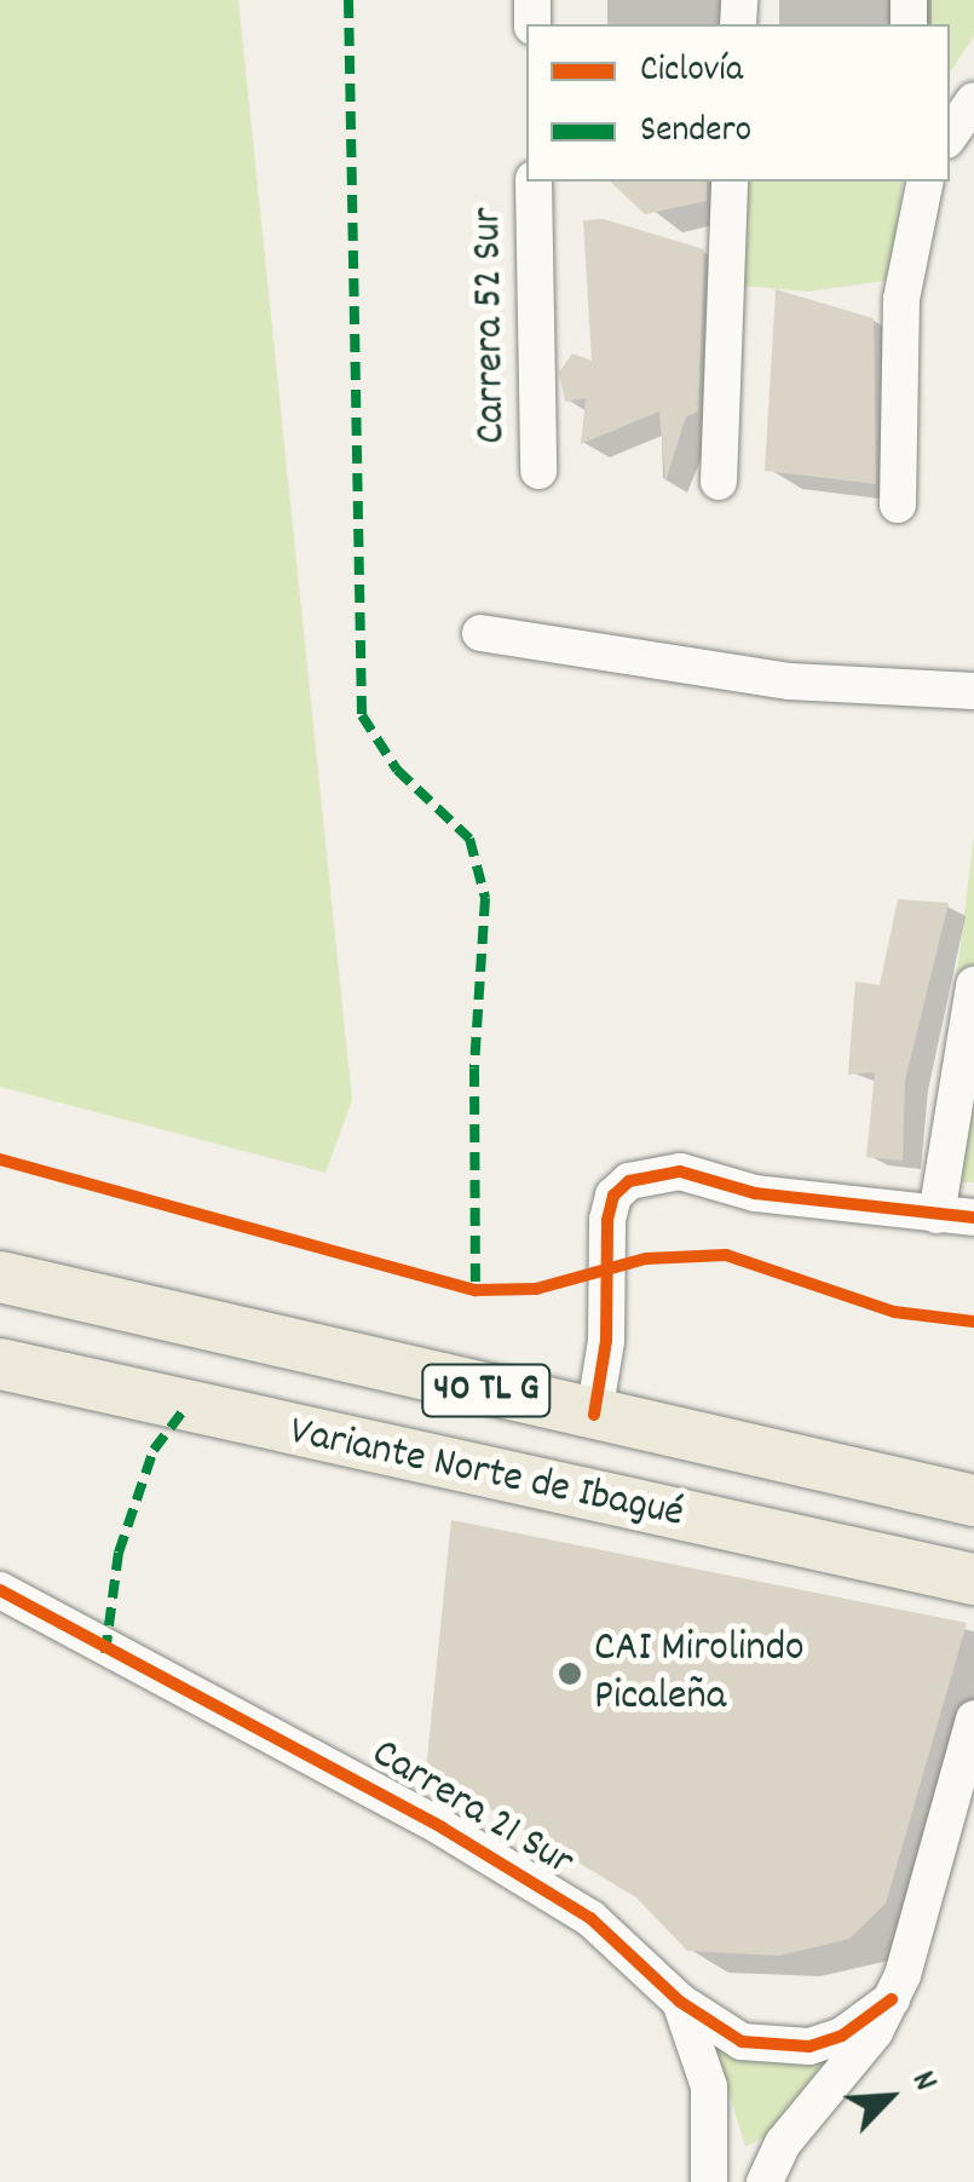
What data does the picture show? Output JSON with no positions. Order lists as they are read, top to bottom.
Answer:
{
  "streets": {
    "highway": ["40 TL G", "Variante Norte de Ibagué"],
    "street": ["Carrera 52 Sur", "Carrera 21 Sur"]
  },
  "places": ["CAI Mirolindo Picaleña"],
  "legend": ["Ciclovía", "Sendero"],
  "north": "top right"
}
